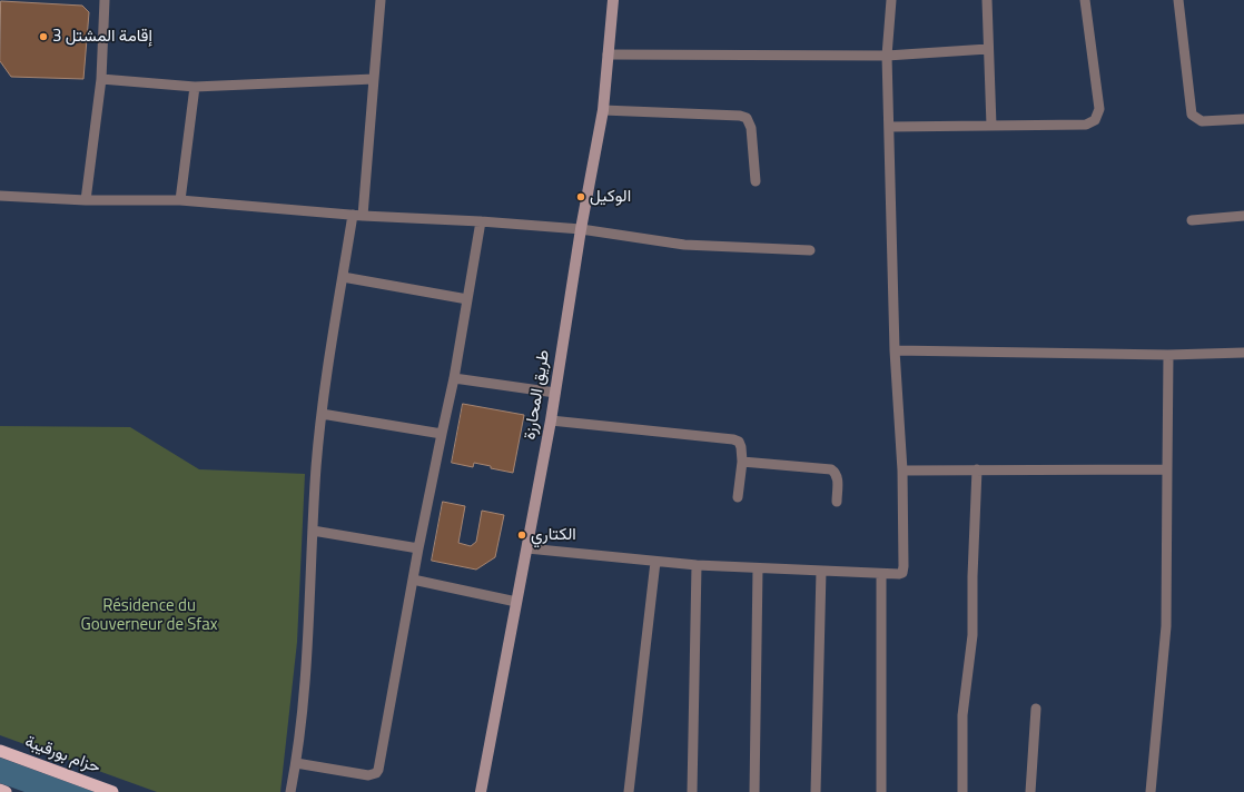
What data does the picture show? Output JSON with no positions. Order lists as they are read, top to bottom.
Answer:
{
  "streets": {
    "highway": ["حزام بورقيبة"],
    "main road": ["طريق المحارزة"]
  },
  "parks": ["Résidence du Gouverneur de Sfax"],
  "places": ["إقامة المشتل 3", "الوكيل", "الكتاري"]
}
